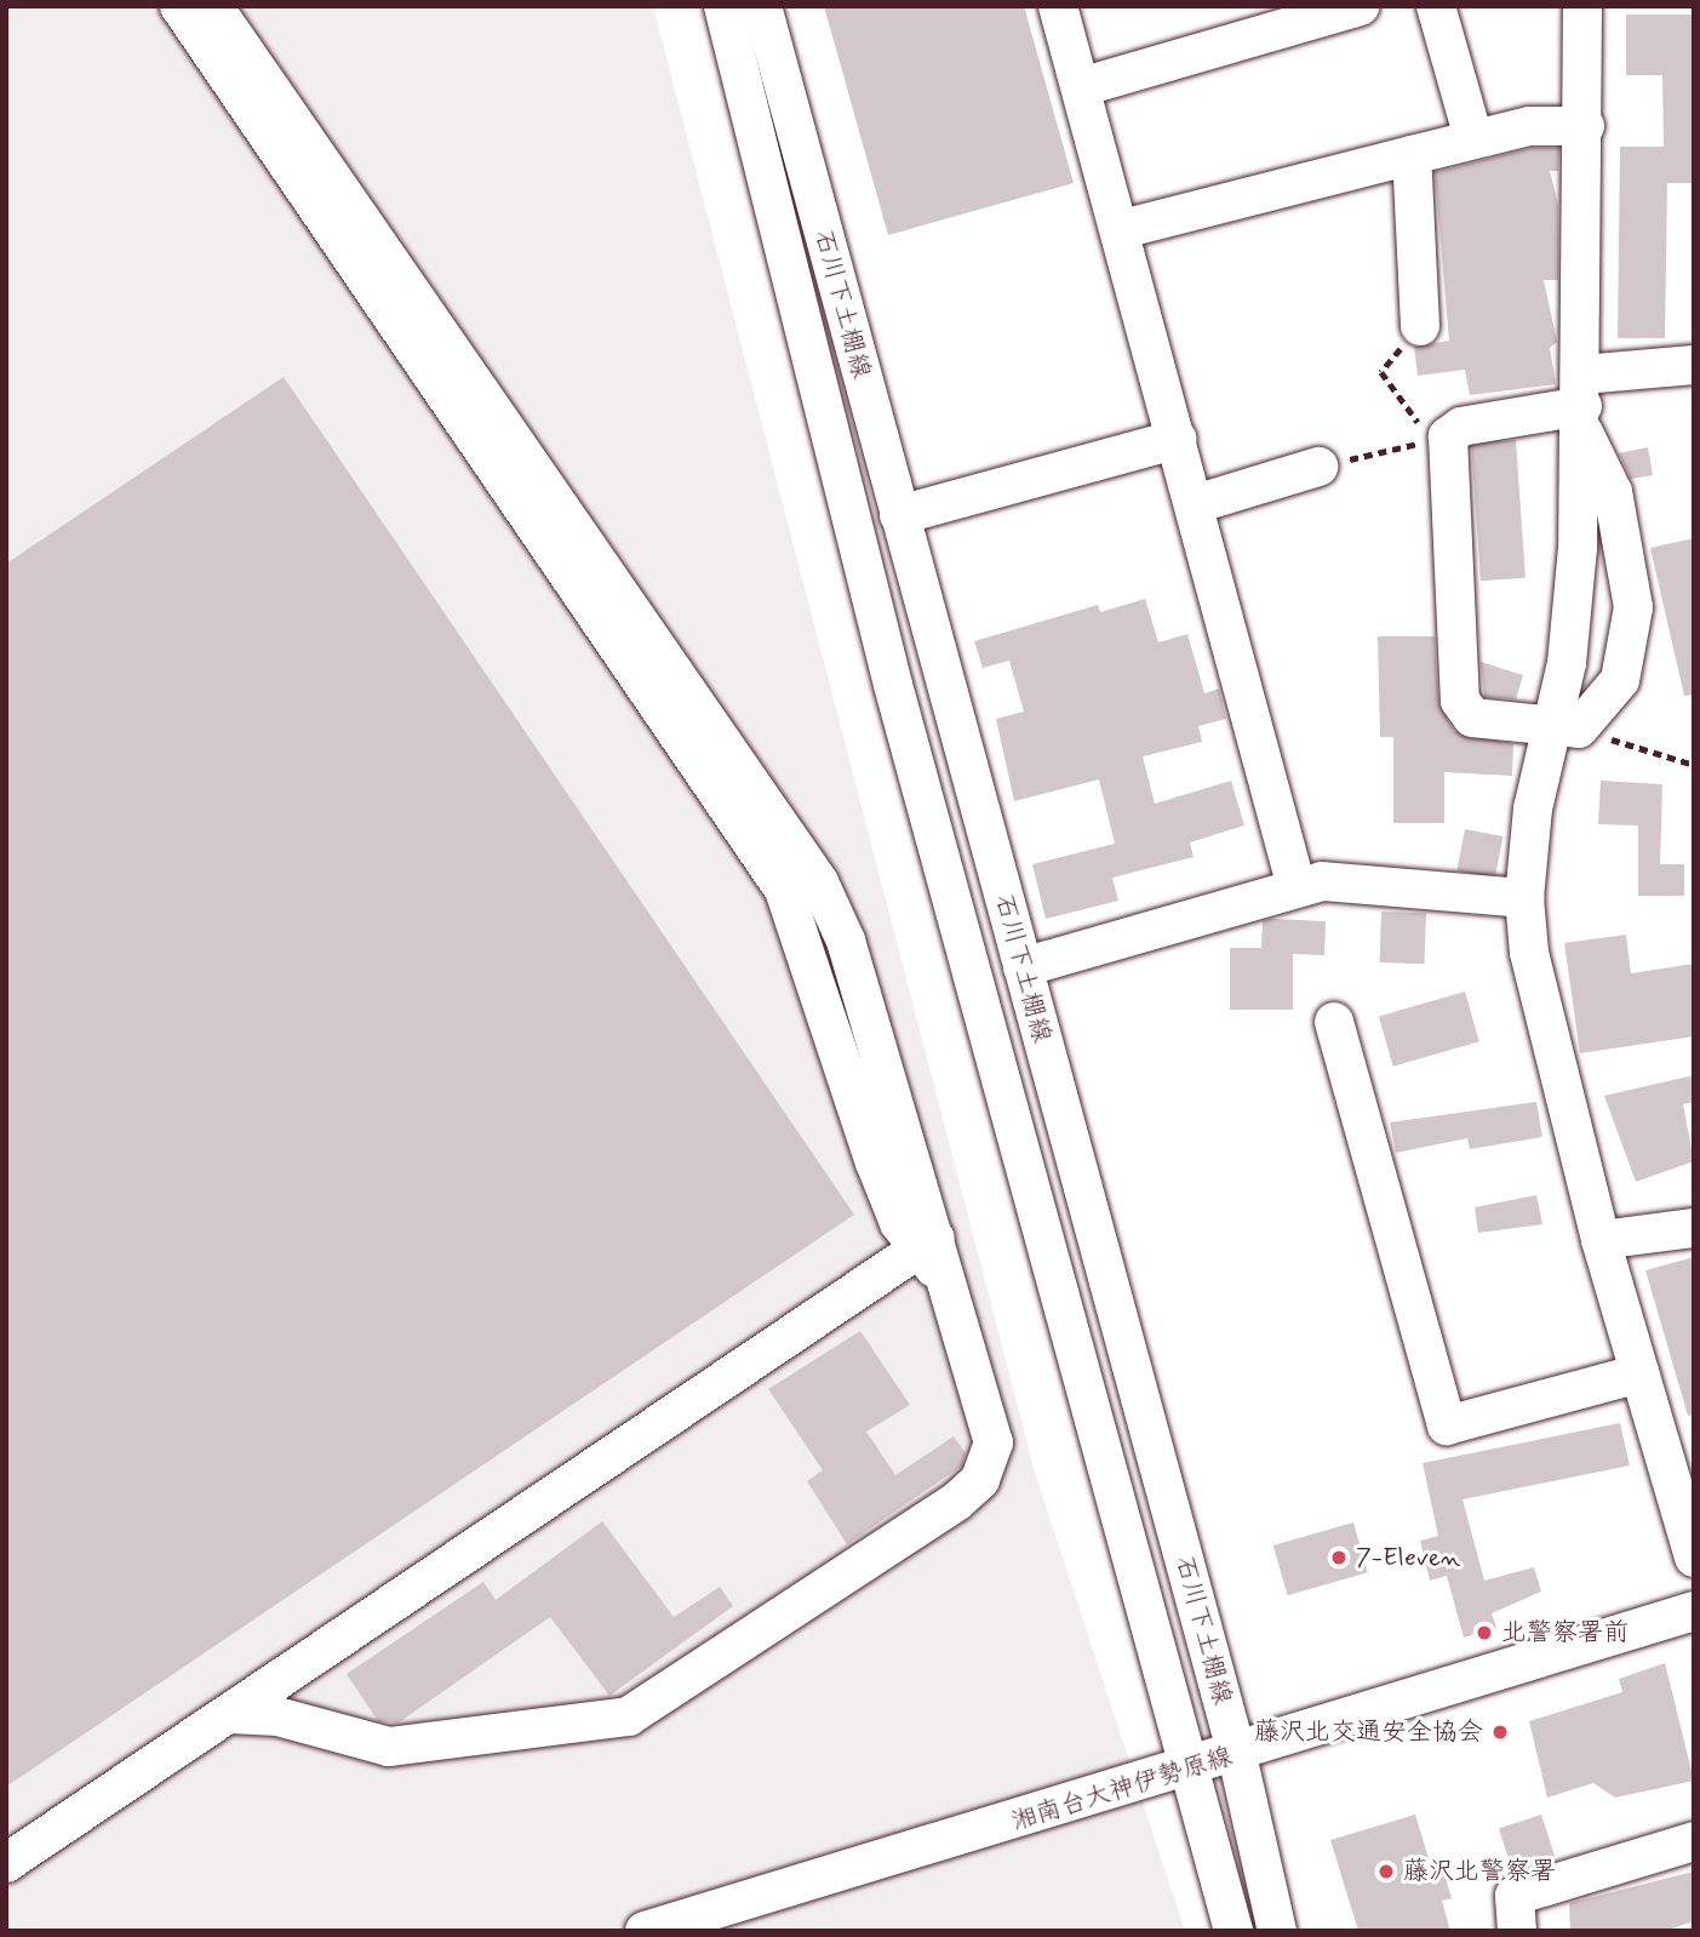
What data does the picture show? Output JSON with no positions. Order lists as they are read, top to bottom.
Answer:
{
  "streets": {
    "street": ["石川下土棚線", "湘南台大神伊勢原線"]
  },
  "crossings": [
    ["石川下土棚線", "湘南台大神伊勢原線"]
  ],
  "places": [
    "7-Eleven",
    "北警察署前",
    "藤沢北交通安全協会",
    "藤沢北警察署"
  ]
}
